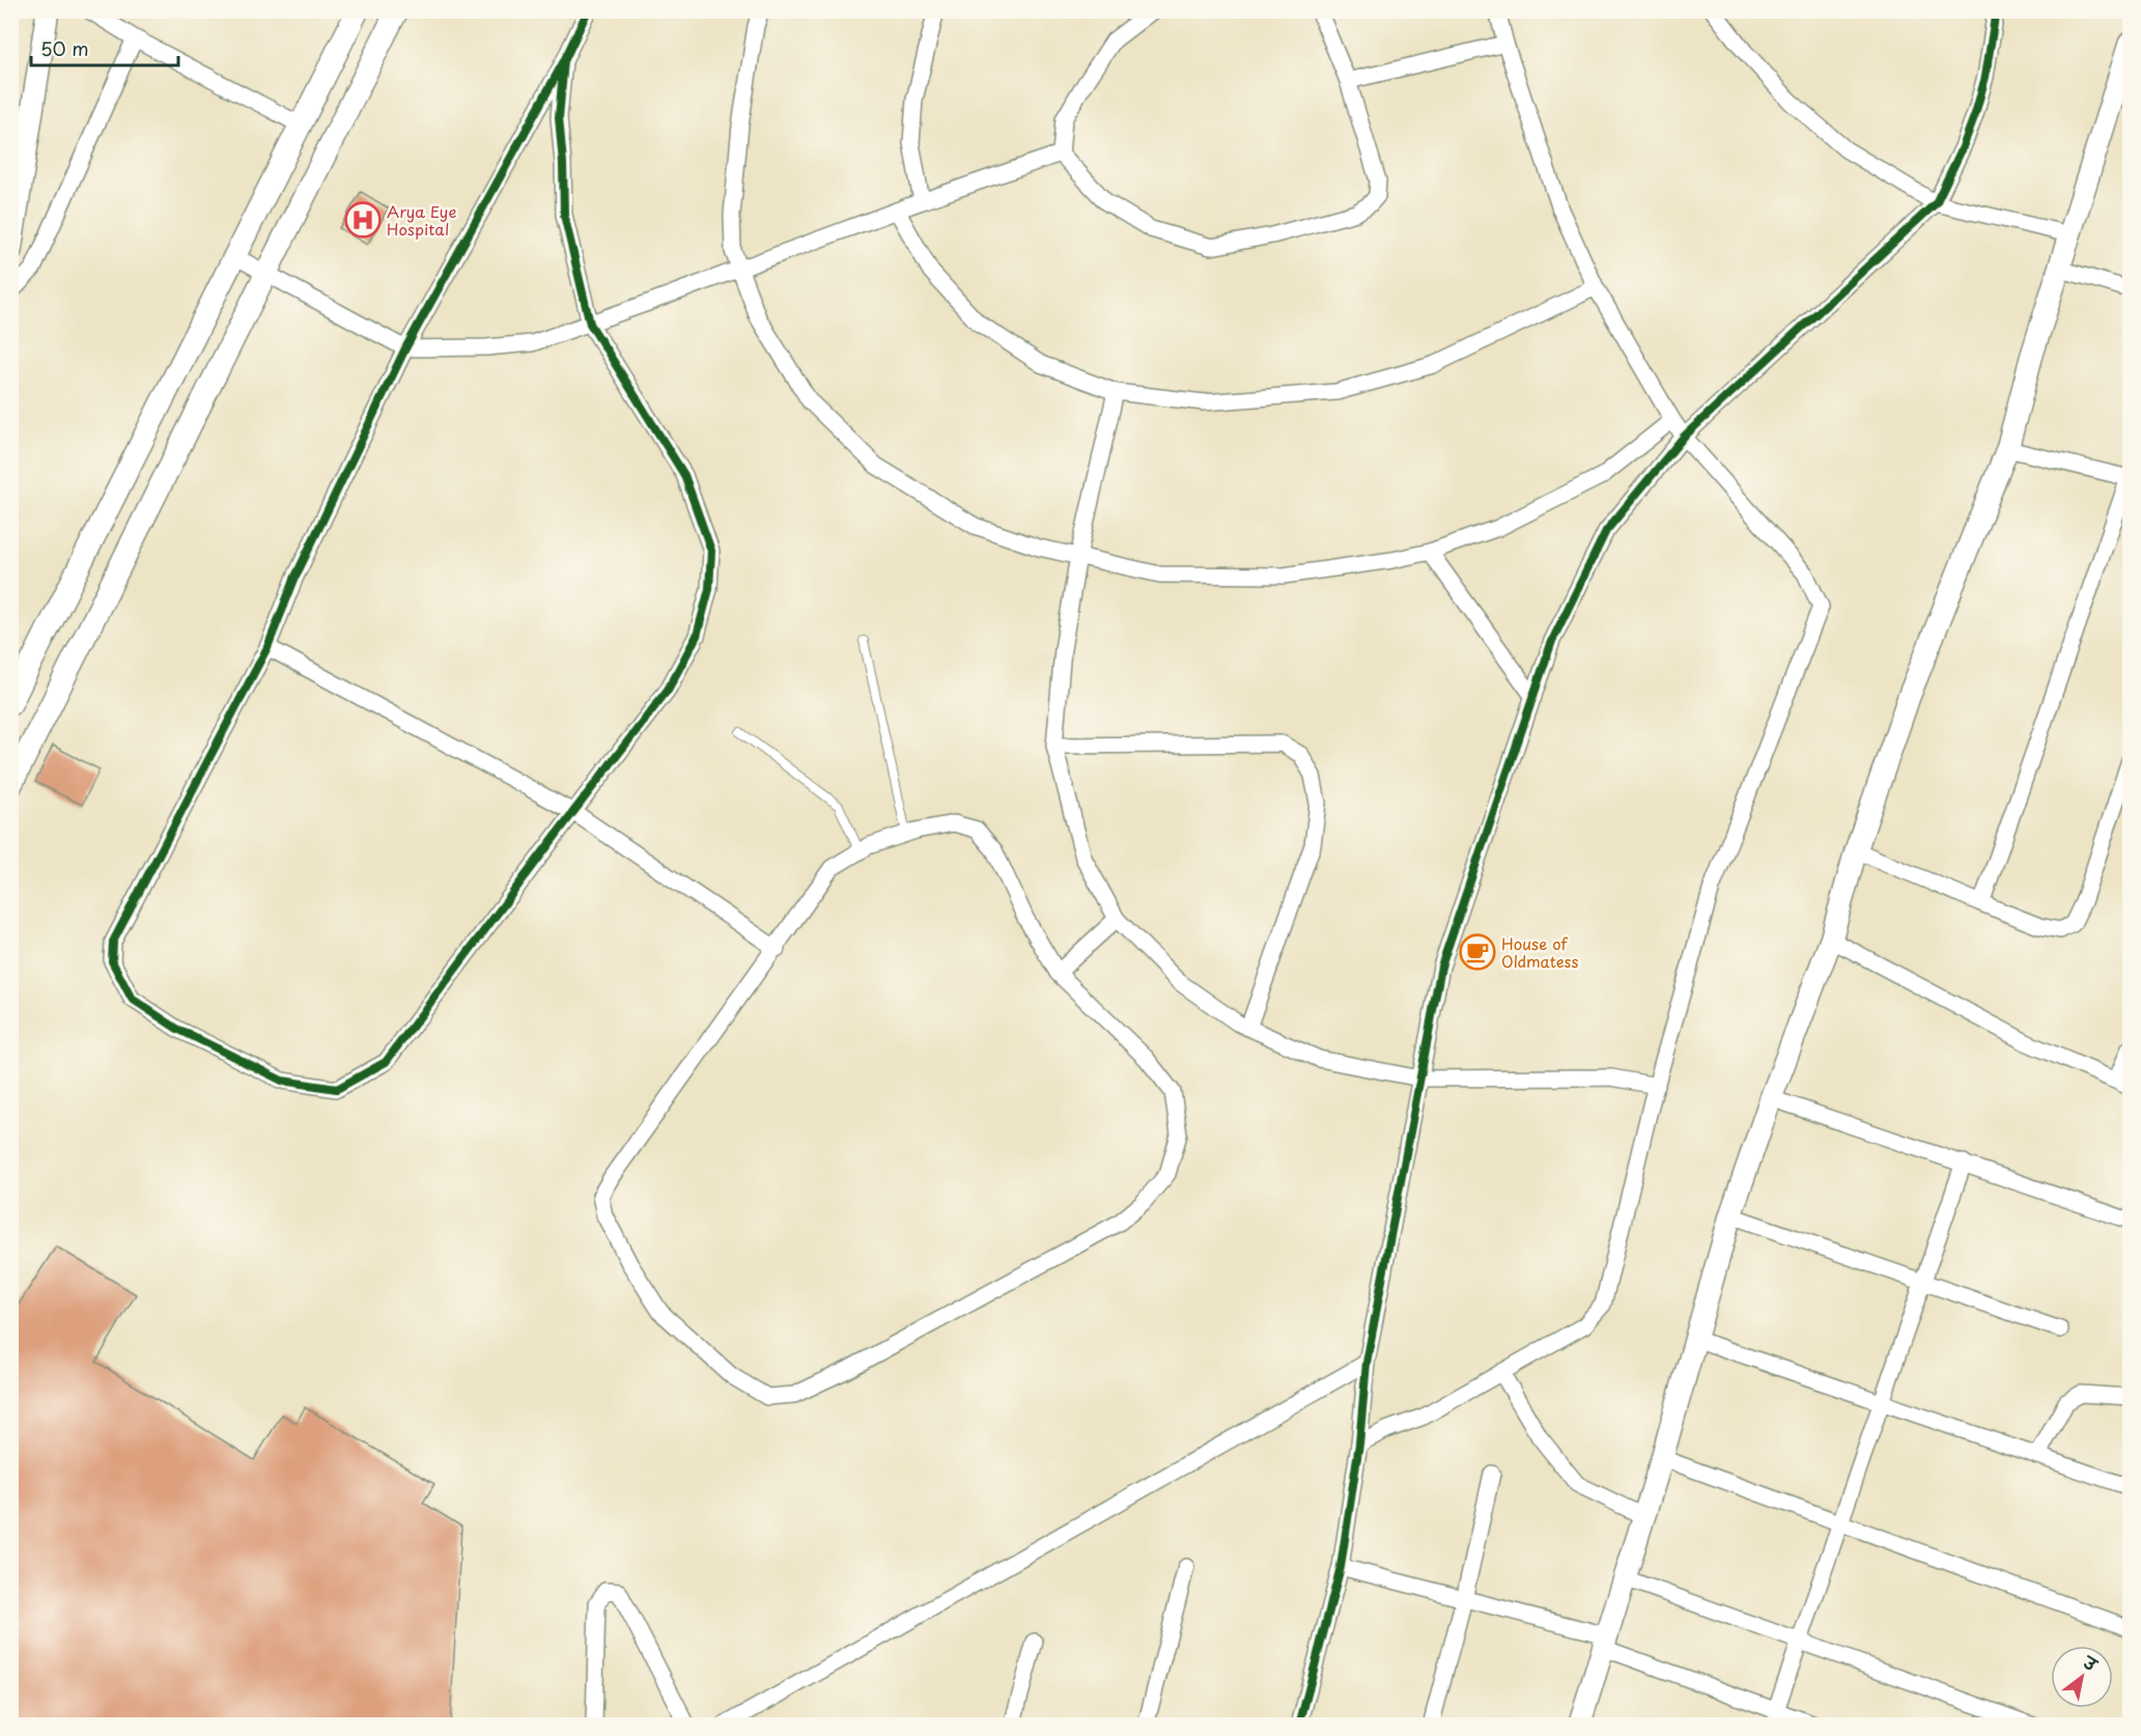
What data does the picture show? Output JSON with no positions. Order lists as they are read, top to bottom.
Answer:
{
  "places": {
    "hospital": ["Arya Eye Hospital"],
    "cafe": ["House of Oldmatess"]
  },
  "scale_bar": "50 m",
  "north": "top right"
}
